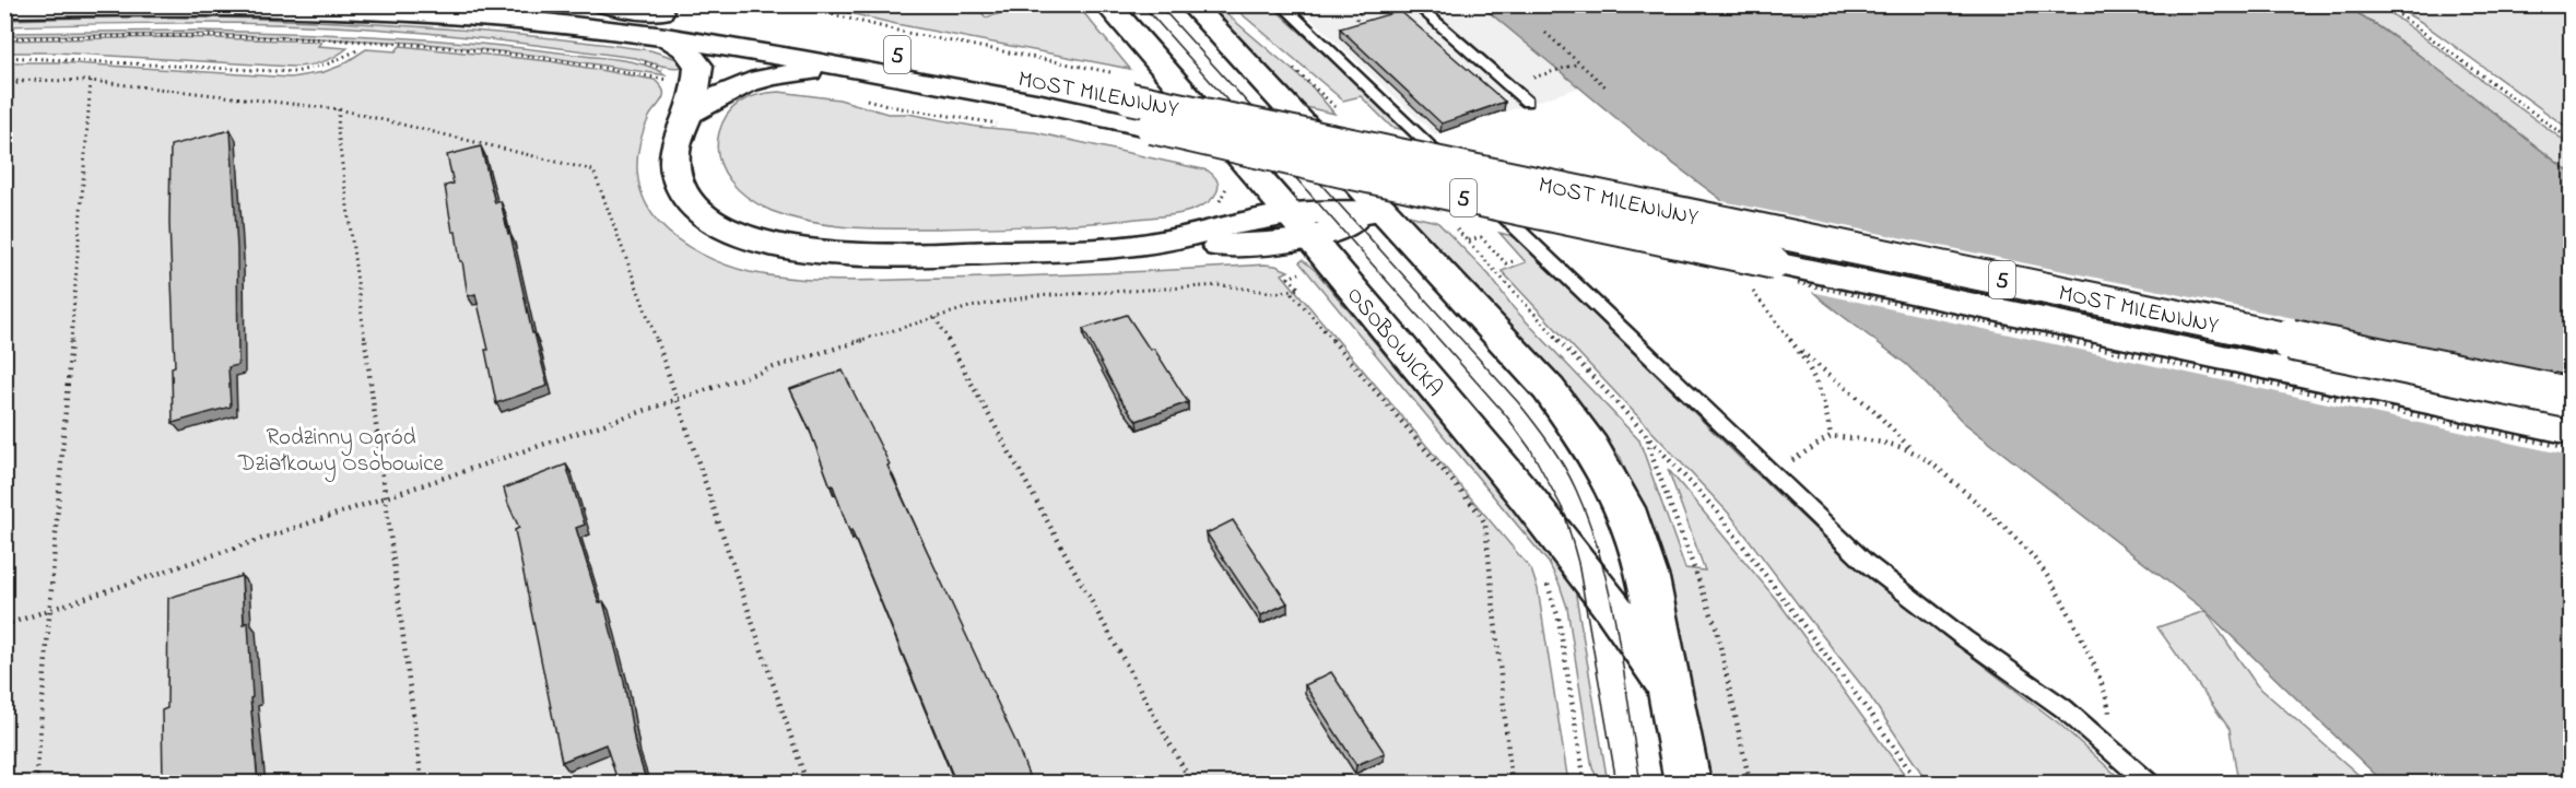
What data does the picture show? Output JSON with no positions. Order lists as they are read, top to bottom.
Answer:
{
  "streets": {
    "main road": ["5", "MOST MILENIJNY", "OSOBOWICKA"]
  },
  "crossings": [
    ["5", "MOST MILENIJNY"]
  ],
  "parks": ["Rodzinny Ogród Działkowy Osobowice"]
}
